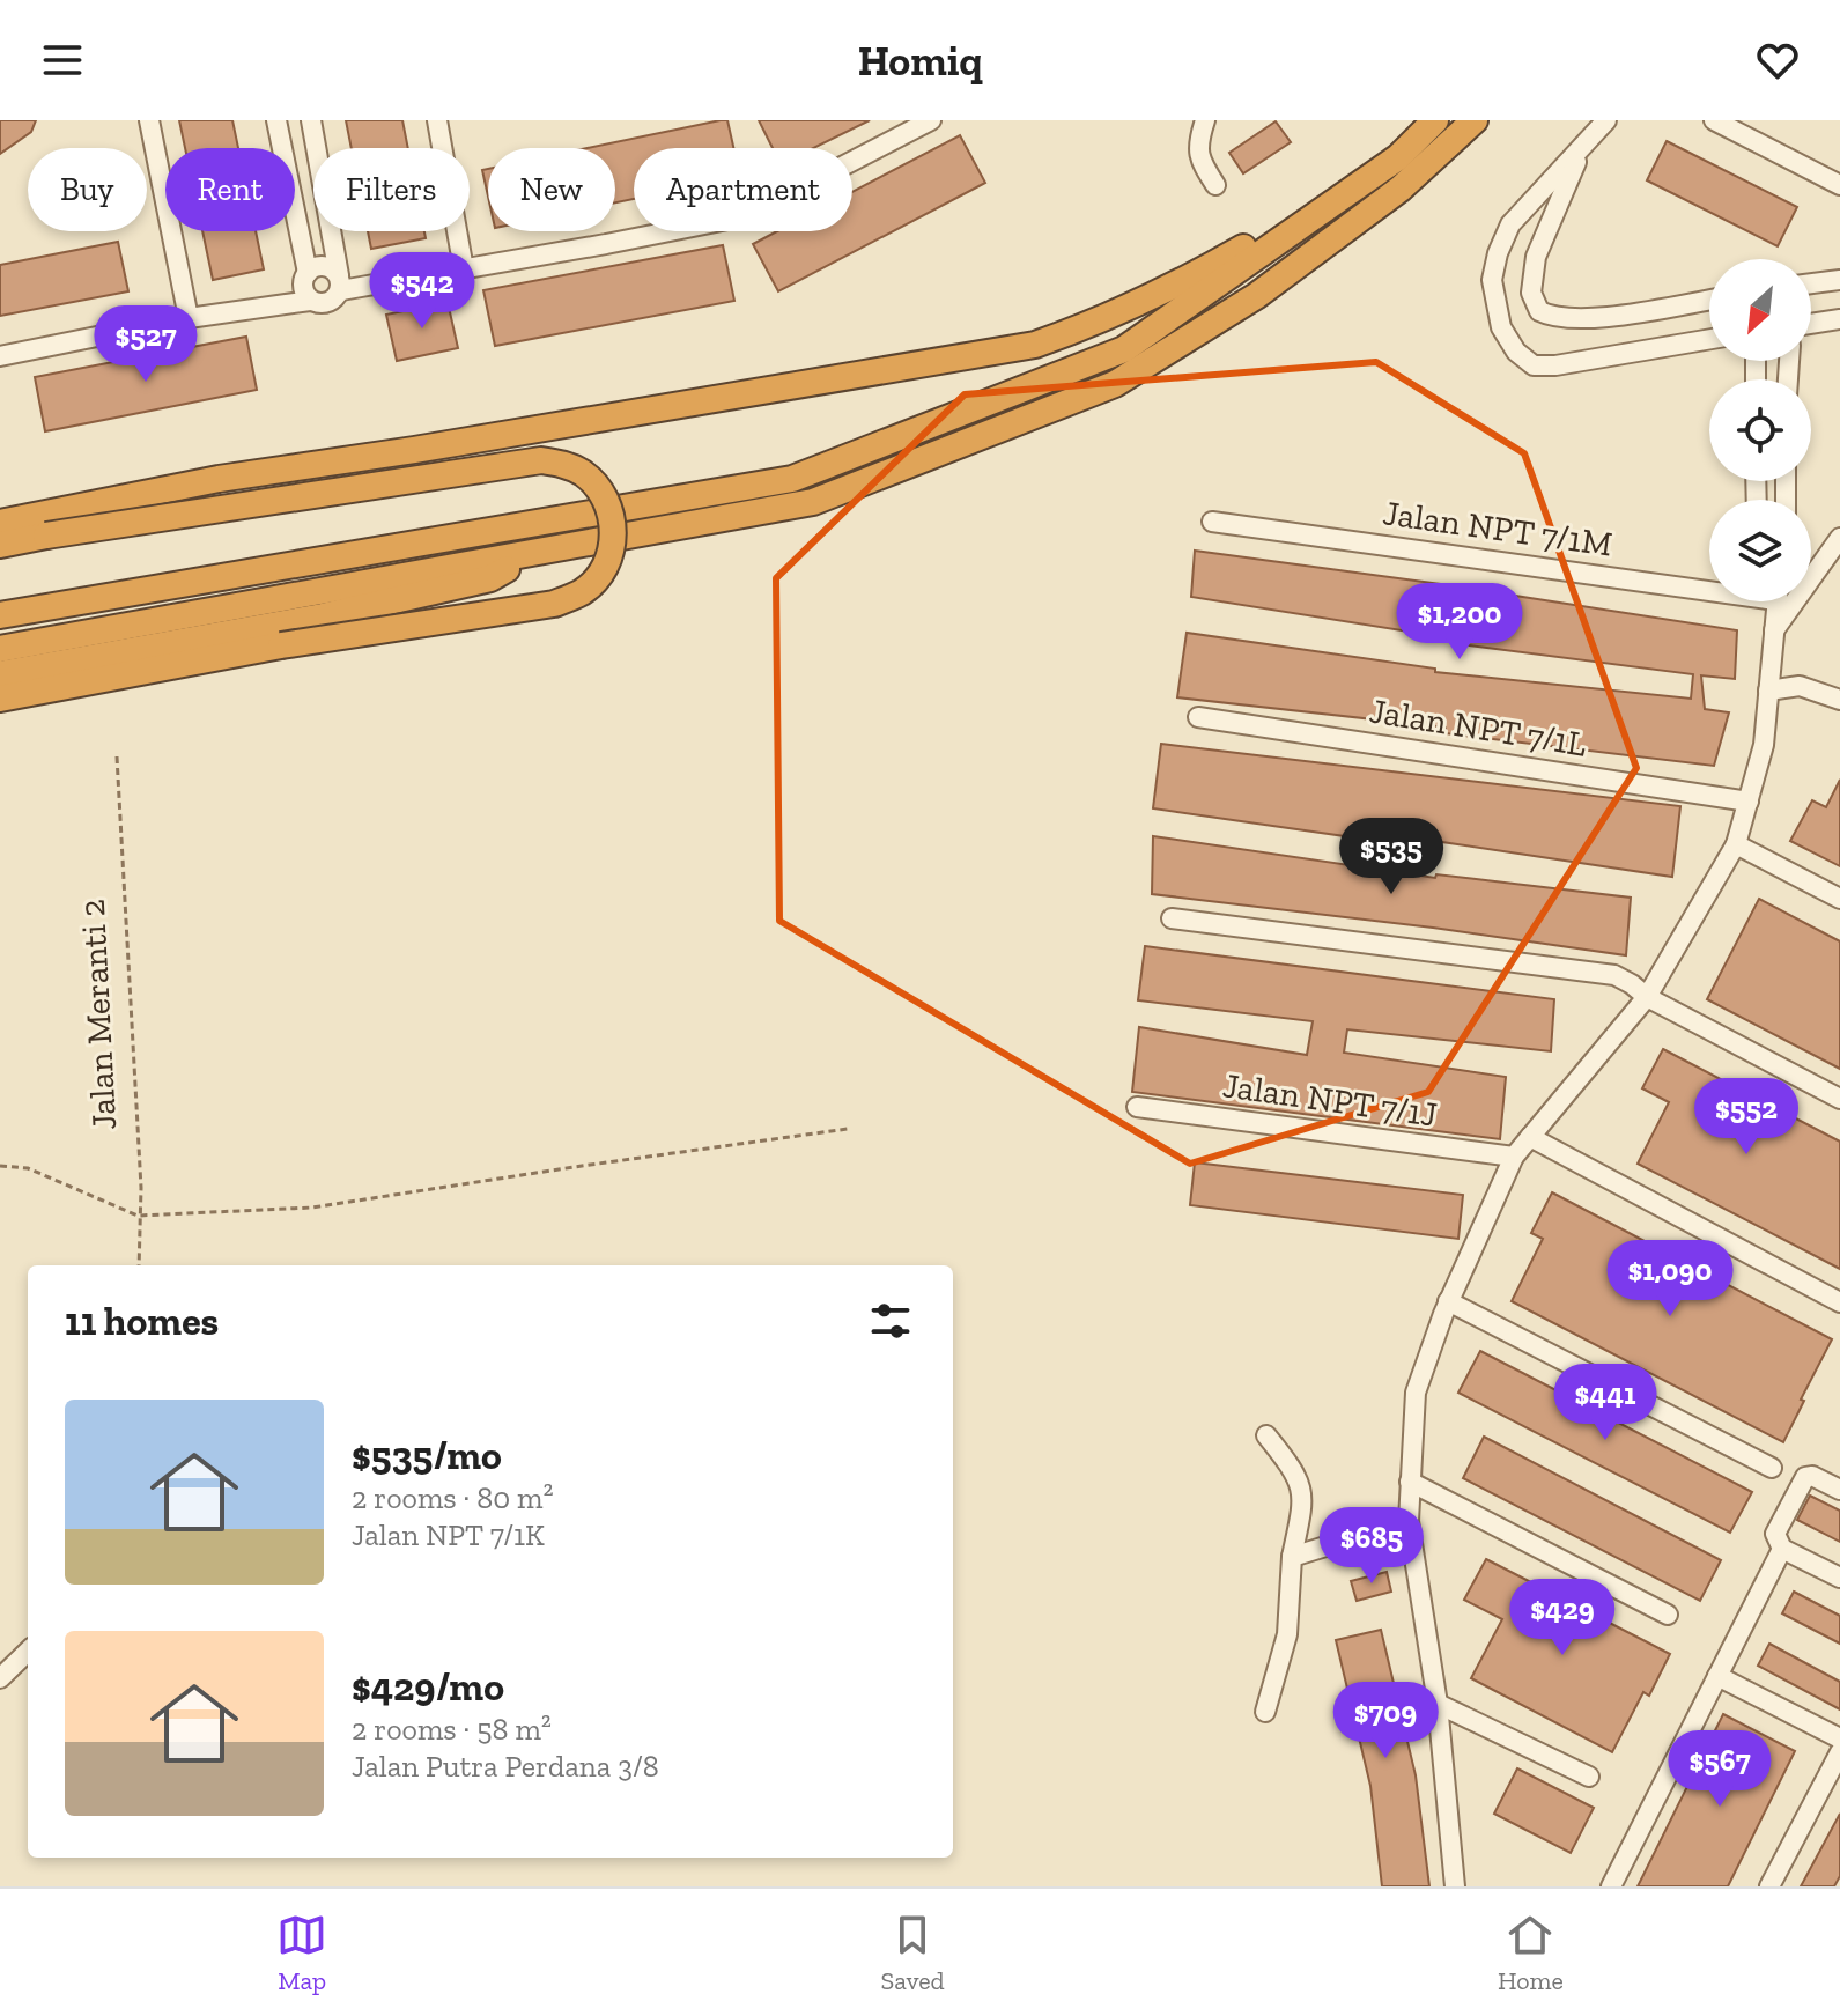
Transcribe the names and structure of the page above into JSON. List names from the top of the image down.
{
  "streets": {
    "street": ["Jalan NPT 7/1M", "Jalan NPT 7/1L", "Jalan NPT 7/1J"],
    "path": ["Jalan Meranti 2"]
  },
  "north": "bottom left",
  "page": {
    "header": "Homiq",
    "chip": [
      "Buy",
      "Rent",
      "Filters",
      "New",
      "Apartment"
    ],
    "price": [
      "$542",
      "$527",
      "$1,200",
      "$535",
      "$552",
      "$1,090",
      "$441",
      "$685",
      "$429",
      "$709",
      "$567"
    ],
    "heading": "11 homes",
    "list": [
      {
        "name": "$535/mo",
        "note": "2 rooms · 80 m² · Jalan NPT 7/1K"
      },
      {
        "name": "$429/mo",
        "note": "2 rooms · 58 m² · Jalan Putra Perdana 3/8"
      }
    ],
    "tabs": ["Map", "Saved", "Home"]
  }
}
